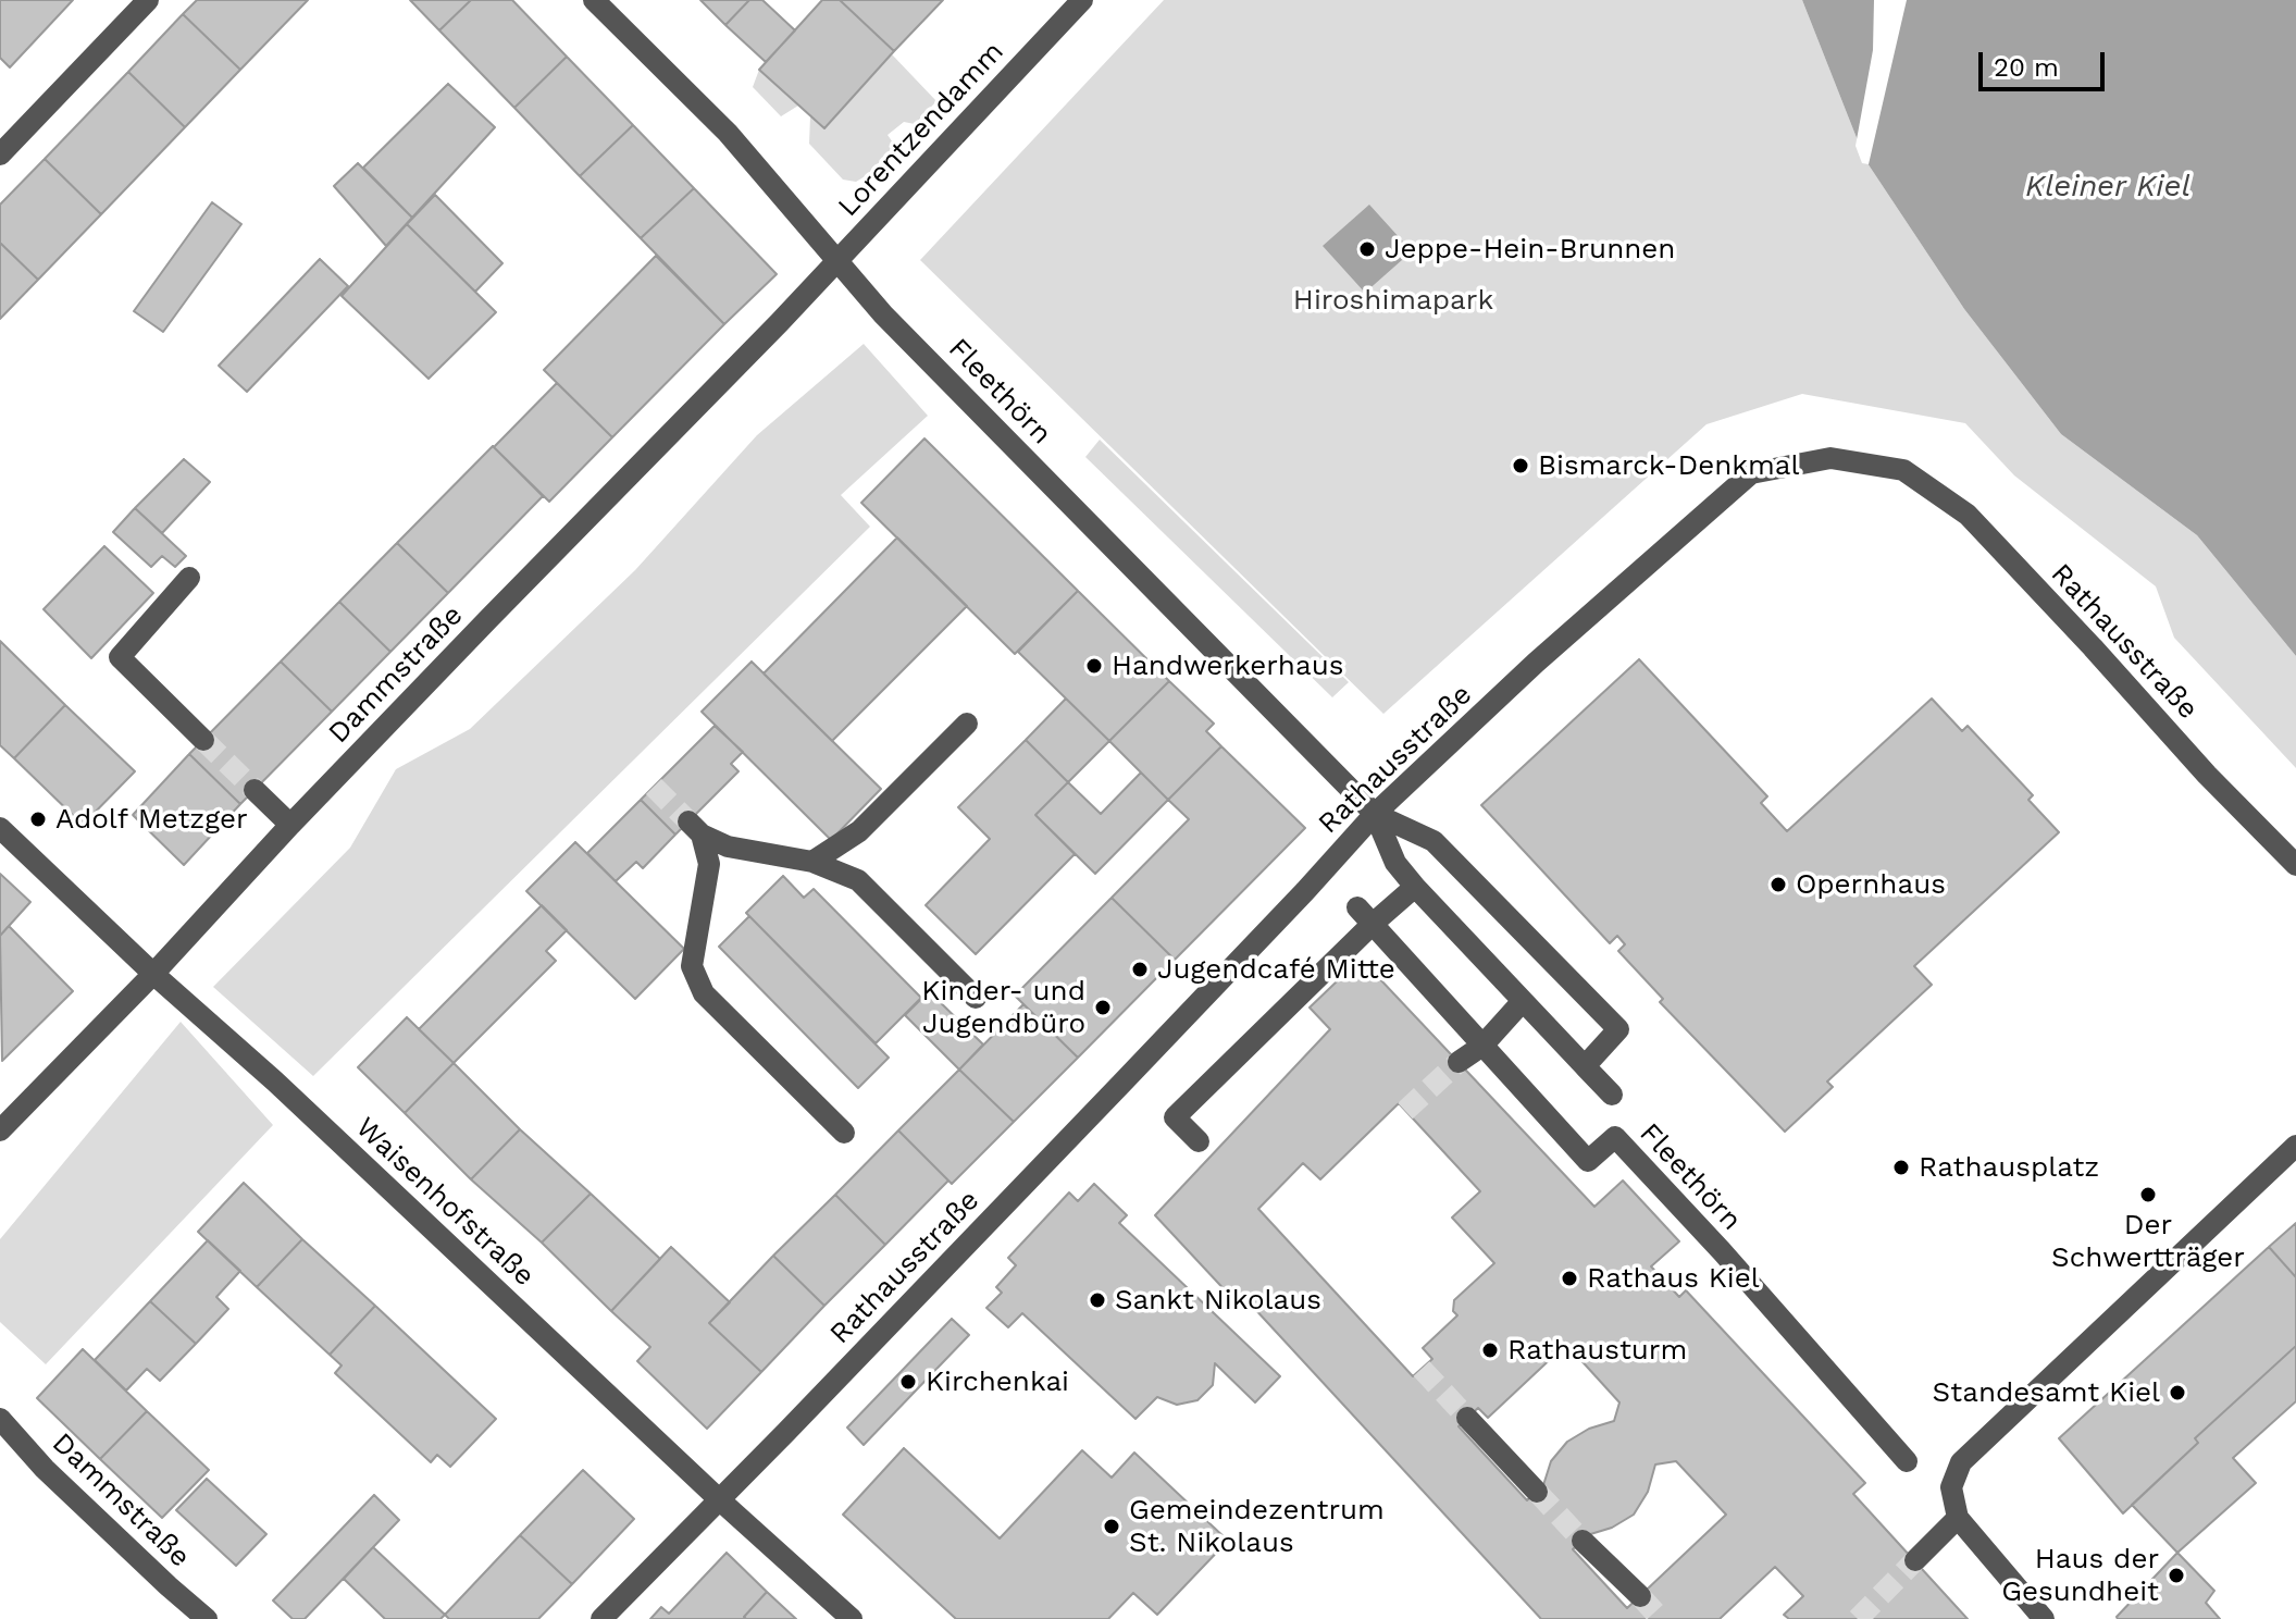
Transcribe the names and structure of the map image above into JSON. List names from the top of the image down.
{
  "streets": {
    "street": [
      "Lorentzendamm",
      "Fleethörn",
      "Rathausstraße",
      "Dammstraße",
      "Waisenhofstraße"
    ]
  },
  "crossings": [
    ["Lorentzendamm", "Fleethörn"],
    ["Lorentzendamm", "Dammstraße"],
    ["Fleethörn", "Rathausstraße"],
    ["Fleethörn", "Dammstraße"],
    ["Rathausstraße", "Waisenhofstraße"],
    ["Dammstraße", "Waisenhofstraße"]
  ],
  "water": ["Kleiner Kiel"],
  "parks": ["Hiroshimapark"],
  "places": [
    "Jeppe-Hein-Brunnen",
    "Bismarck-Denkmal",
    "Handwerkerhaus",
    "Adolf Metzger",
    "Opernhaus",
    "Jugendcafé Mitte",
    "Kinder- und Jugendbüro",
    "Rathausplatz",
    "Der Schwertträger",
    "Rathaus Kiel",
    "Sankt Nikolaus",
    "Rathausturm",
    "Kirchenkai",
    "Standesamt Kiel",
    "Gemeindezentrum St. Nikolaus",
    "Haus der Gesundheit"
  ],
  "scale_bar": "20 m"
}
